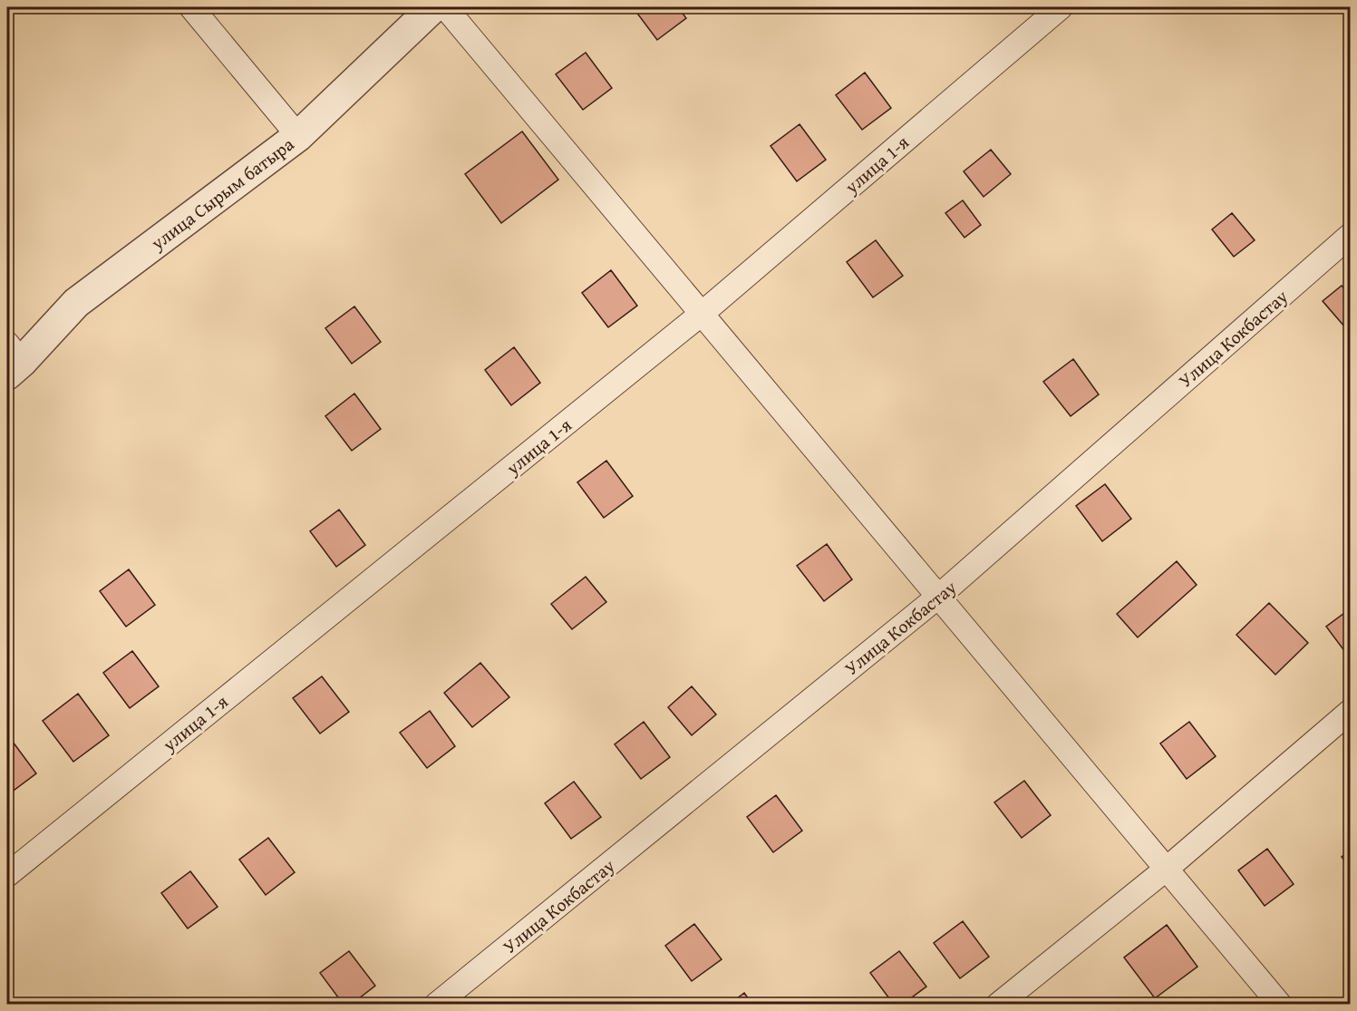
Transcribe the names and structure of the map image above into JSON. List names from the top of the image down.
{
  "streets": {
    "street": ["улица 1-я", "улица Сырым батыра", "Улица Кокбастау"]
  }
}
